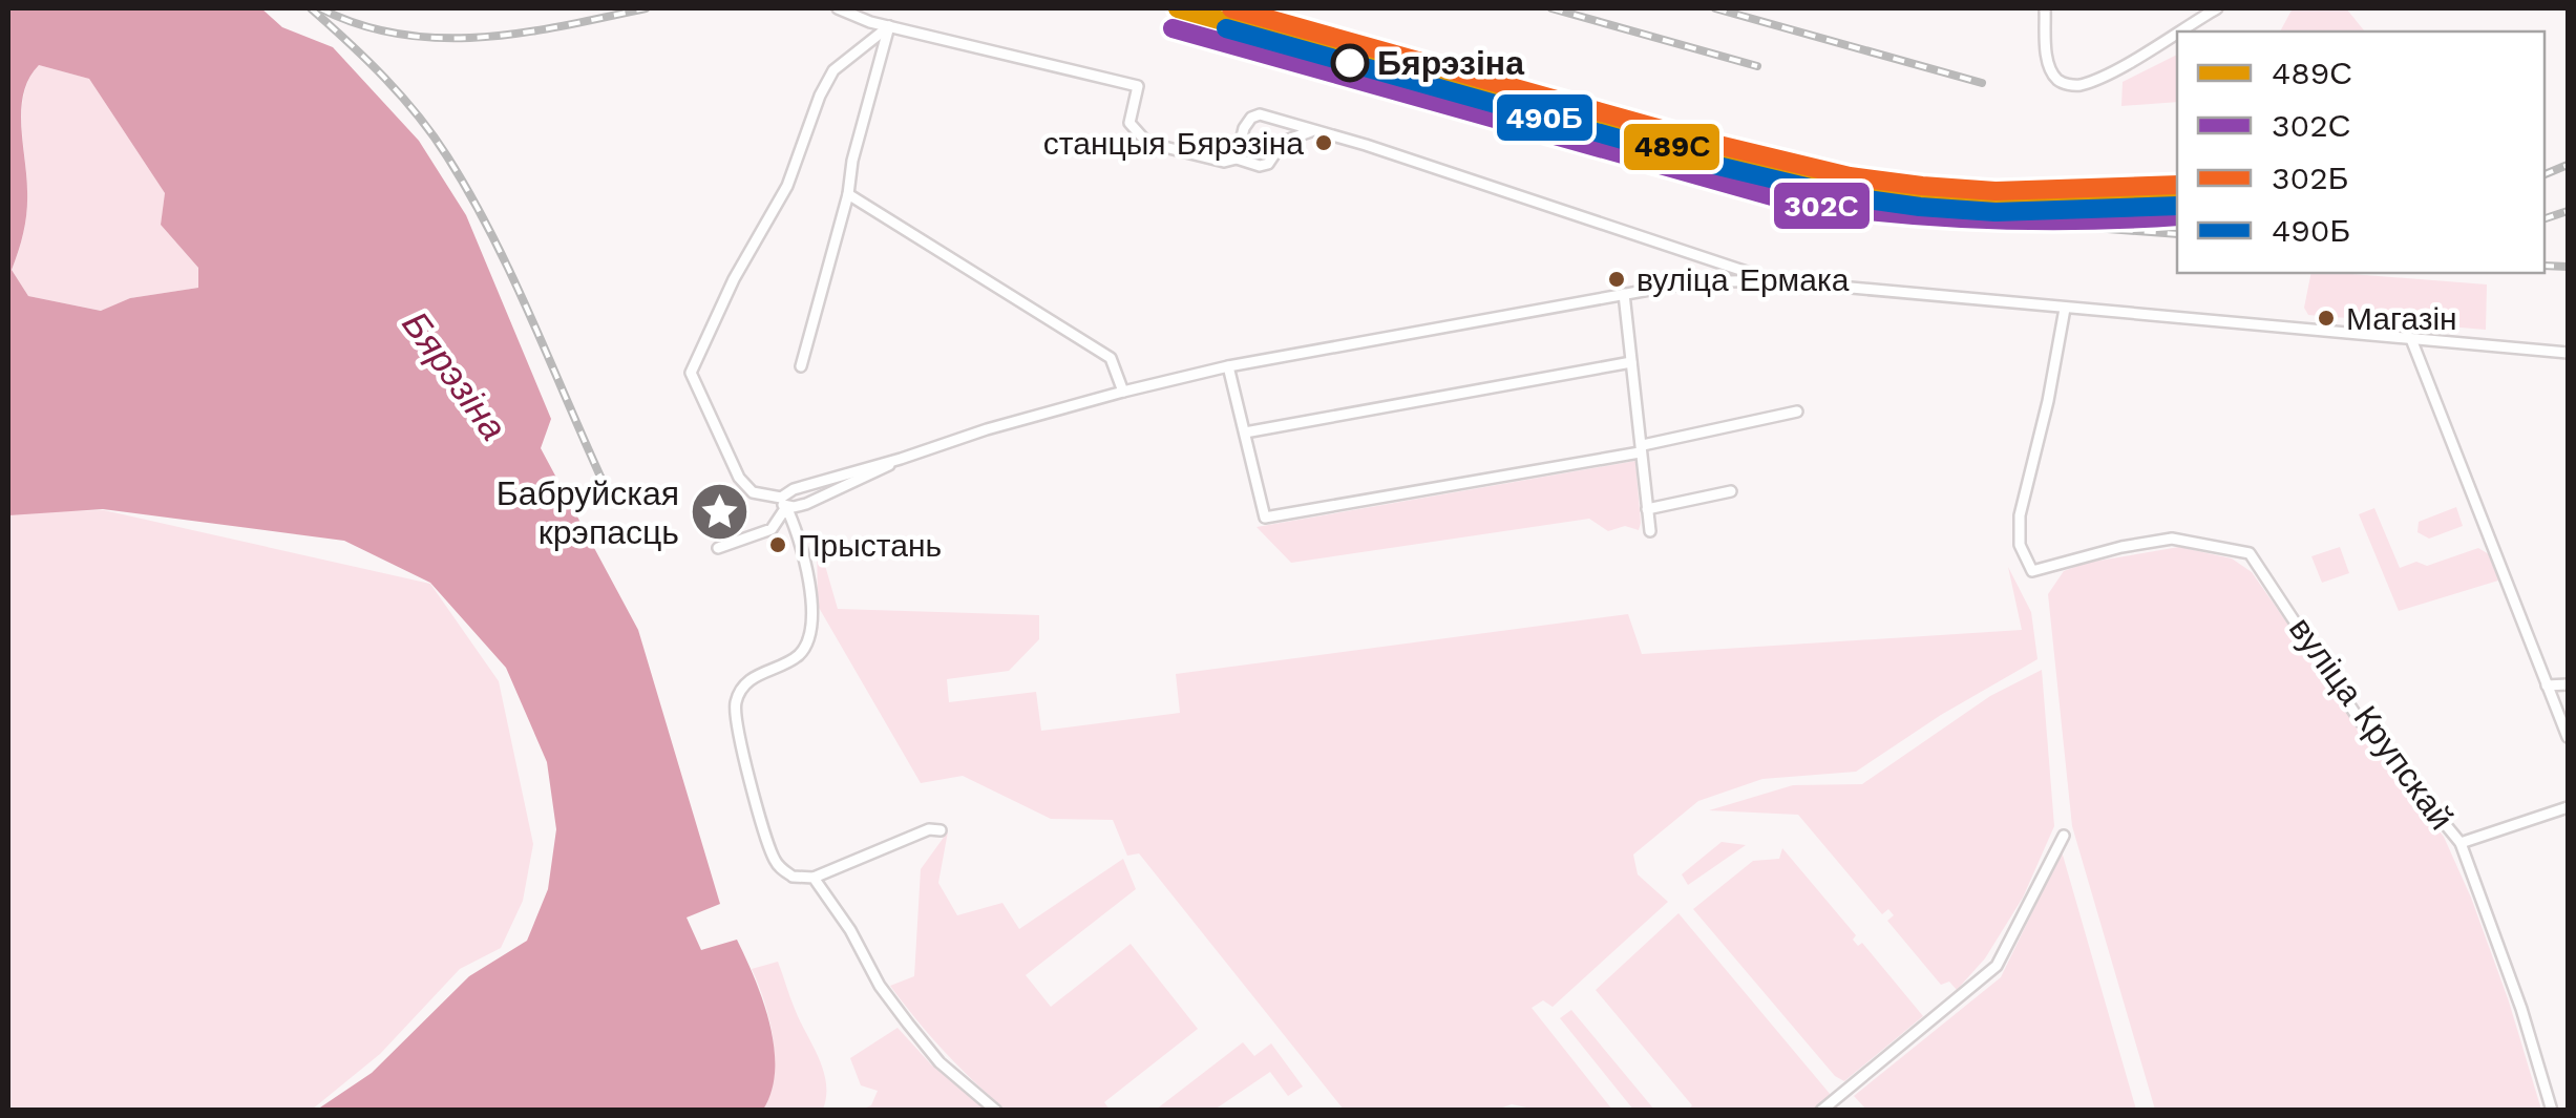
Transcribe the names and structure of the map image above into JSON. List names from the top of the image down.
{
  "streets": {
    "street": ["вуліца Крупскай"]
  },
  "water": ["Бярэзіна"],
  "places": {
    "other": [
      "Бярэзіна",
      "станцыя Бярэзіна",
      "вуліца Ермака",
      "Магазін",
      "Прыстань"
    ],
    "place": ["Бабруйская крэпасць"]
  },
  "lines": [
    "transit line 489С",
    "transit line 302Б",
    "transit line 302С",
    "transit line 490Б"
  ],
  "legend": [
    "489С",
    "302С",
    "302Б",
    "490Б"
  ]
}
